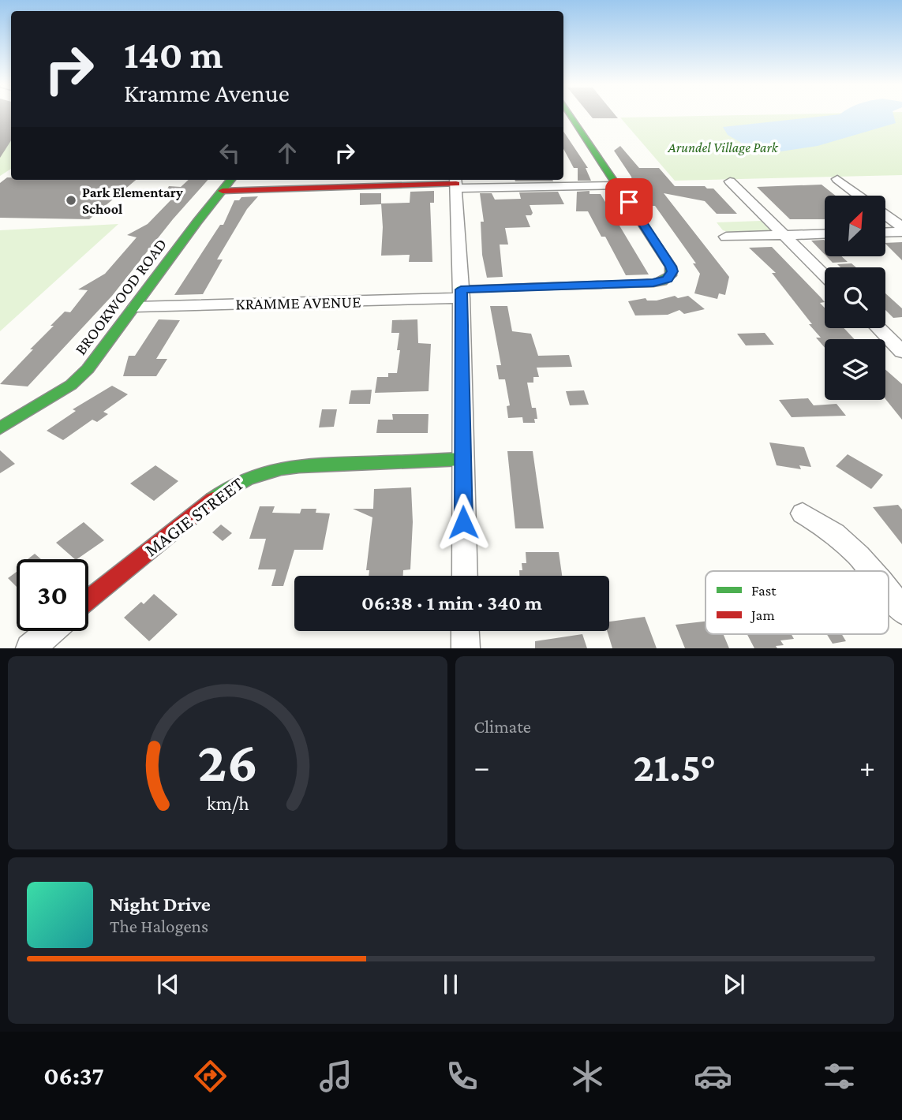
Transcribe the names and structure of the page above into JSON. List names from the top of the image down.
{
  "streets": {
    "street": ["BROOKWOOD ROAD", "KRAMME AVENUE", "MAGIE STREET"]
  },
  "crossings": [
    ["BROOKWOOD ROAD", "KRAMME AVENUE"]
  ],
  "parks": ["Arundel Village Park"],
  "places": ["Park Elementary School"],
  "legend": ["Fast", "Jam"],
  "north": "top right",
  "page": {
    "turn": ["140 m", "Kramme Avenue"],
    "limit": "30",
    "trip": "06:38 · 1 min · 340 m",
    "tile": "Climate",
    "heat": ["−", "21.5°", "+"],
    "song": ["Night Drive", "The Halogens"],
    "tabs": "06:37",
    "gauge": ["26", "km/h"]
  }
}
